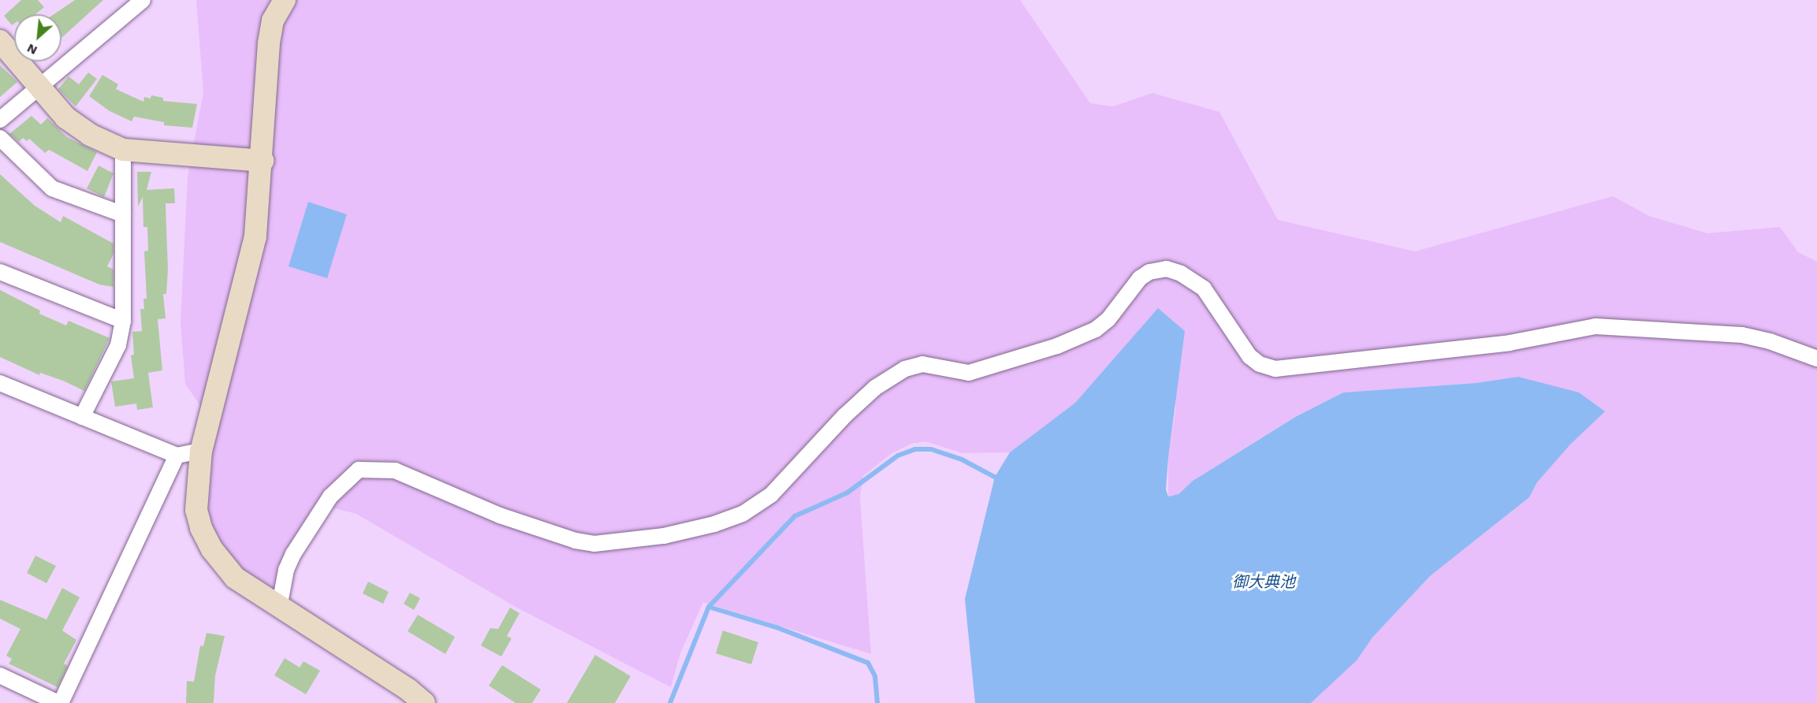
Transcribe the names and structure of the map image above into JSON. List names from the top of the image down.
{
  "water": ["御大典池"],
  "north": "bottom left"
}
